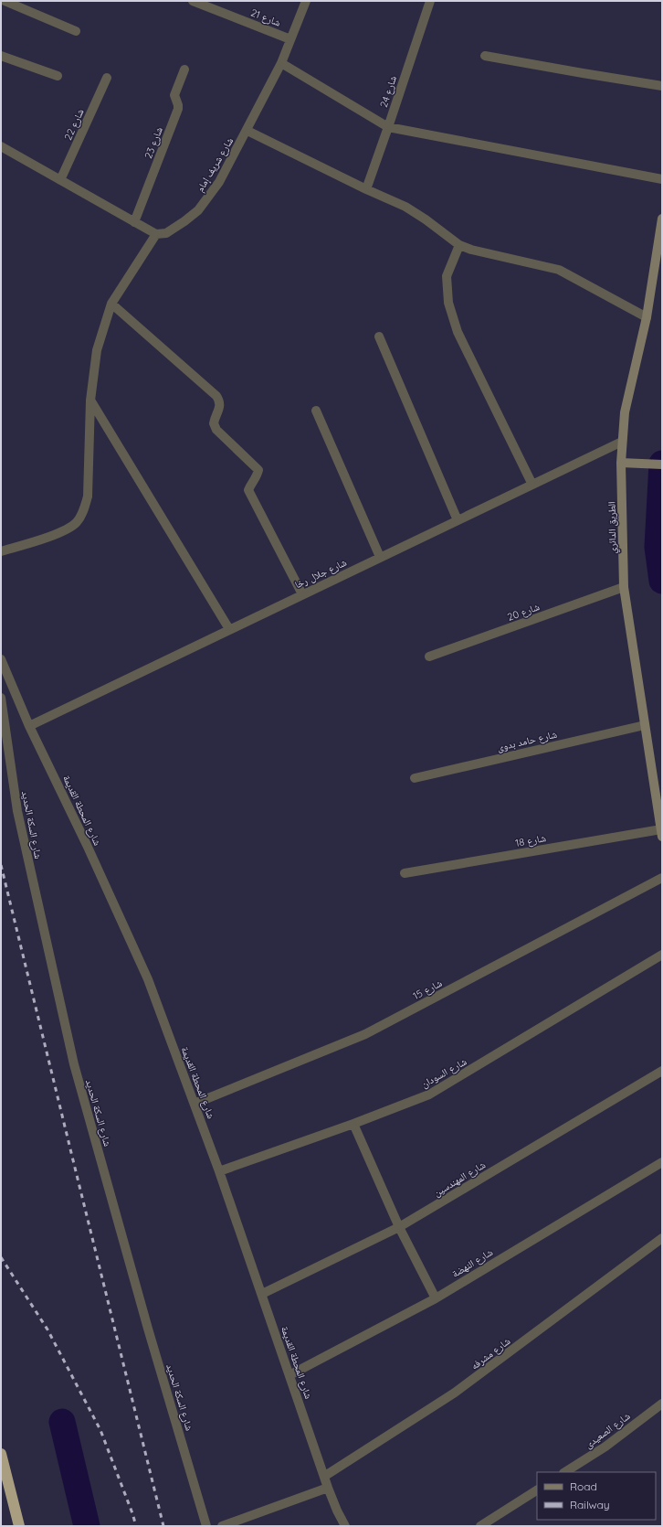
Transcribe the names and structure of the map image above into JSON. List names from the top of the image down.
{
  "streets": {
    "street": [
      "شارع 21",
      "شارع 24",
      "شارع 22",
      "شارع 23",
      "شارع شريف إمام",
      "الطريق الدائري",
      "شارع جلال رخا",
      "شارع 20",
      "شارع حامد بدوى",
      "شارع المحطة القديمة",
      "شارع السكة الحديد",
      "شارع 18",
      "شارع 15",
      "شارع السودان",
      "شارع المهندسين",
      "شارع النهضة",
      "شارع مشرفه",
      "شارع الصعيدى"
    ]
  },
  "crossings": [
    ["شارع 21", "شارع شريف إمام"],
    ["الطريق الدائري", "شارع جلال رخا"],
    ["الطريق الدائري", "شارع 20"],
    ["الطريق الدائري", "شارع حامد بدوى"],
    ["الطريق الدائري", "شارع 18"],
    ["شارع جلال رخا", "شارع المحطة القديمة"],
    ["شارع المحطة القديمة", "شارع 15"],
    ["شارع المحطة القديمة", "شارع السودان"],
    ["شارع المحطة القديمة", "شارع المهندسين"],
    ["شارع المحطة القديمة", "شارع النهضة"],
    ["شارع المحطة القديمة", "شارع مشرفه"]
  ],
  "legend": ["Road", "Railway"]
}
